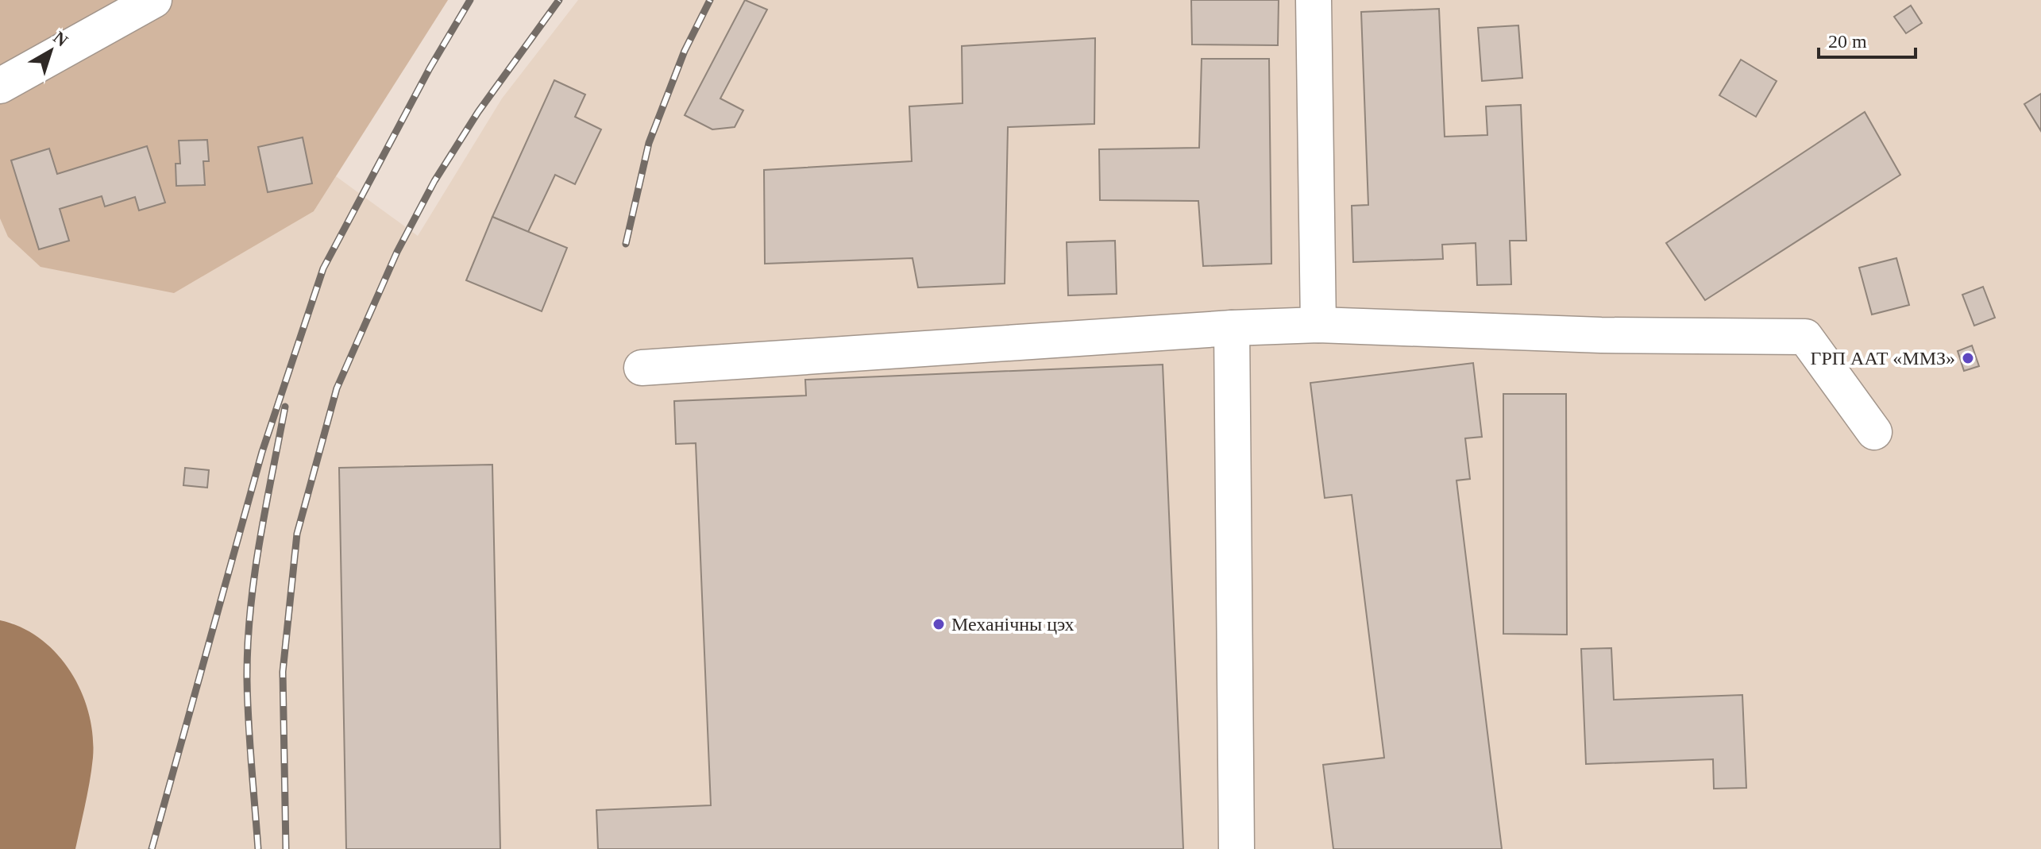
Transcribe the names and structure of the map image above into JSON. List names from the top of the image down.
{
  "places": ["ГРП ААТ «ММЗ»", "Механічны цэх"],
  "scale_bar": "20 m",
  "north": "top right"
}
